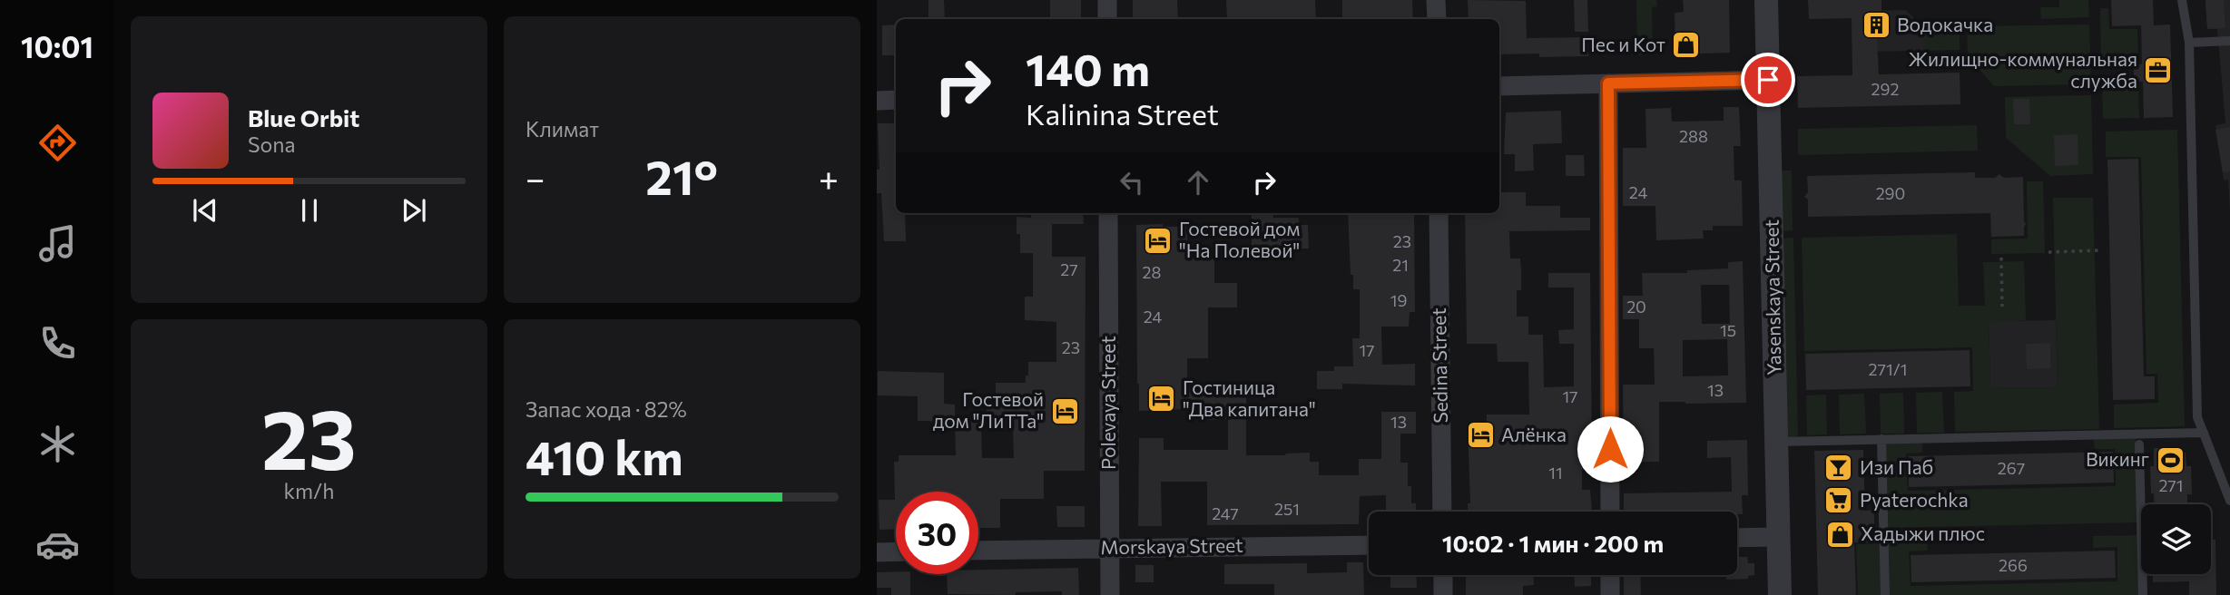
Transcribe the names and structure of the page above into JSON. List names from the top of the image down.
{
  "streets": {
    "street": [
      "Yasenskaya Street",
      "Sedina Street",
      "Polevaya Street",
      "Morskaya Street"
    ]
  },
  "crossings": [
    ["Polevaya Street", "Morskaya Street"]
  ],
  "places": {
    "building": ["Водокачка"],
    "shop": ["Пес и Кот", "Хадыжи плюс"],
    "office": ["Жилищно-коммунальная служба"],
    "hotel": [
      "Гостевой дом \"На Полевой\"",
      "Гостиница \"Два капитана\"",
      "Гостевой дом \"ЛиТТа\"",
      "Алёнка"
    ],
    "sports": ["Викинг"],
    "bar": ["Изи Паб"],
    "supermarket": ["Pyaterochka"]
  },
  "house_numbers": [
    "292",
    "288",
    "24",
    "290",
    "23",
    "21",
    "27",
    "28",
    "19",
    "20",
    "24",
    "15",
    "23",
    "17",
    "271/1",
    "13",
    "17",
    "13",
    "267",
    "11",
    "271",
    "251",
    "247",
    "266"
  ],
  "page": {
    "tabs": "10:01",
    "tile": [
      "Климат",
      ["23", "km/h"],
      ["Запас хода · 82%", "410 km"]
    ],
    "turn": ["140 m", "Kalinina Street"],
    "song": ["Blue Orbit", "Sona"],
    "heat": ["−", "21°", "+"],
    "limit": "30",
    "trip": "10:02 · 1 мин · 200 m"
  }
}
